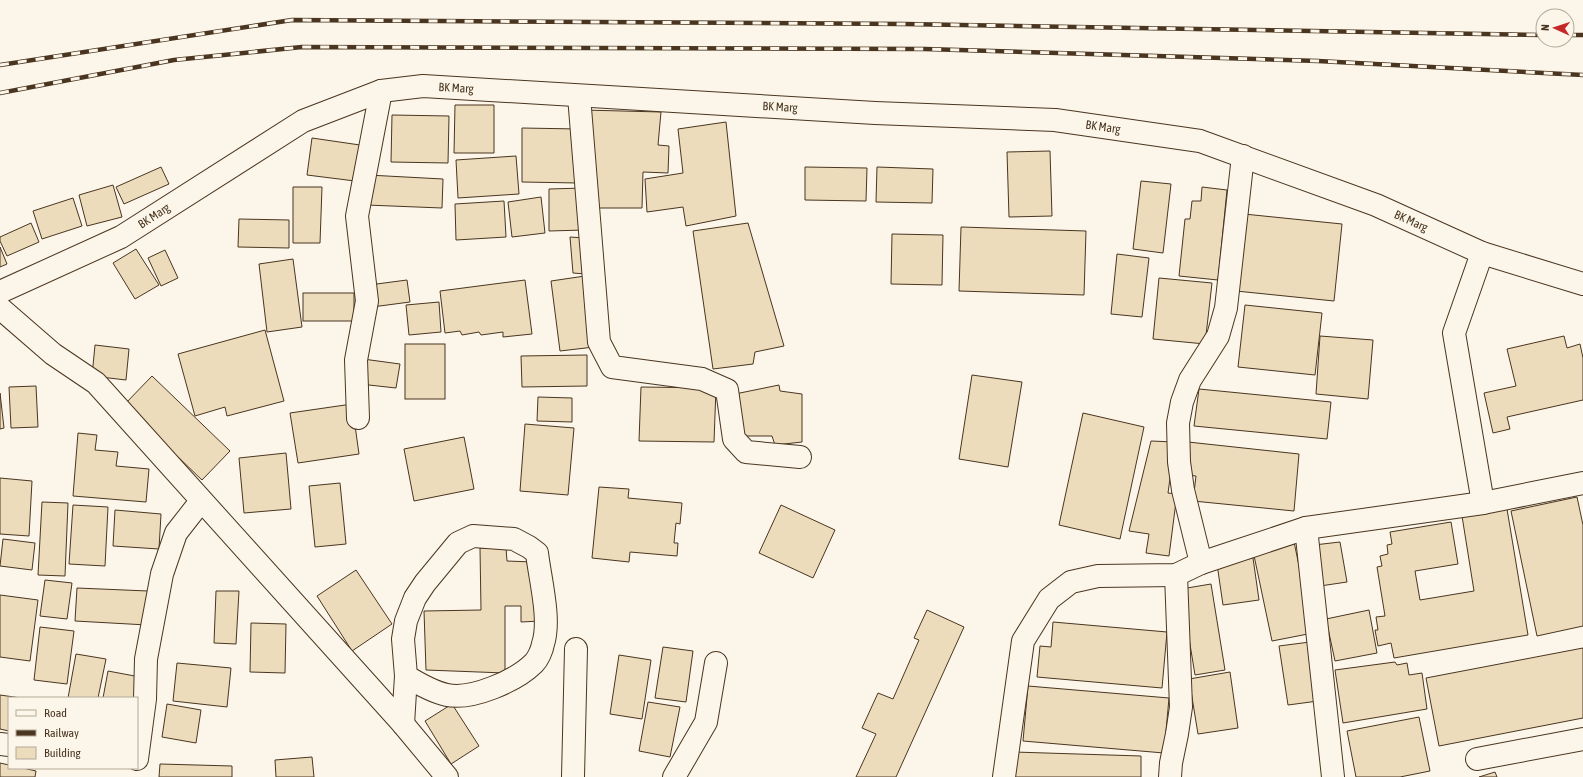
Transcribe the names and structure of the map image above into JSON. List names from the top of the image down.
{
  "streets": {
    "street": ["BK Marg"]
  },
  "legend": ["Road", "Railway", "Building"],
  "north": "left"
}
